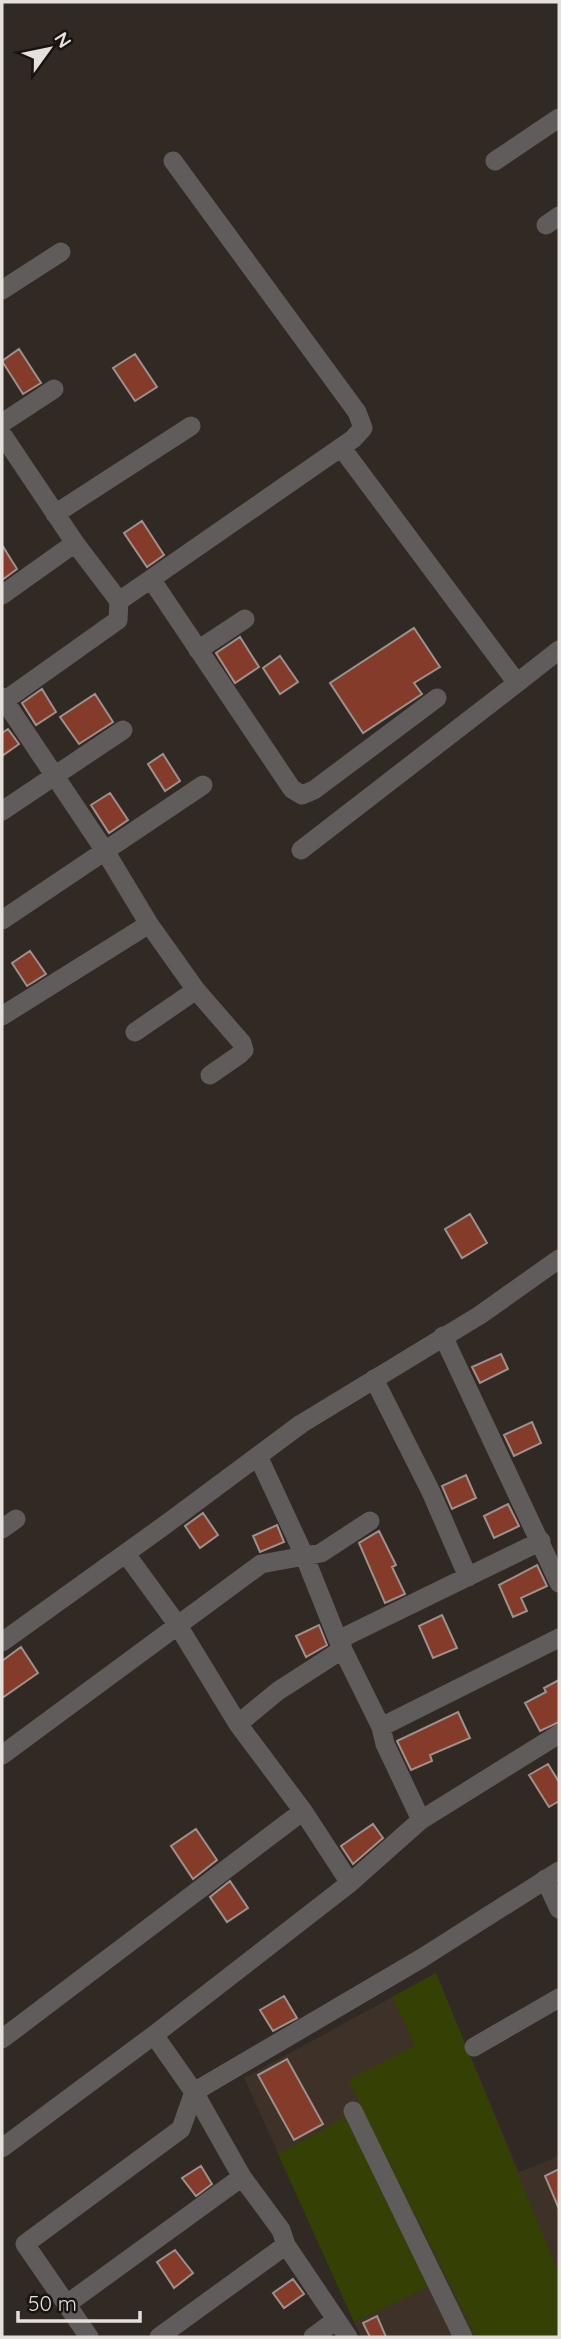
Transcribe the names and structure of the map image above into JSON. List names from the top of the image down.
{
  "scale_bar": "50 m",
  "north": "top right"
}
